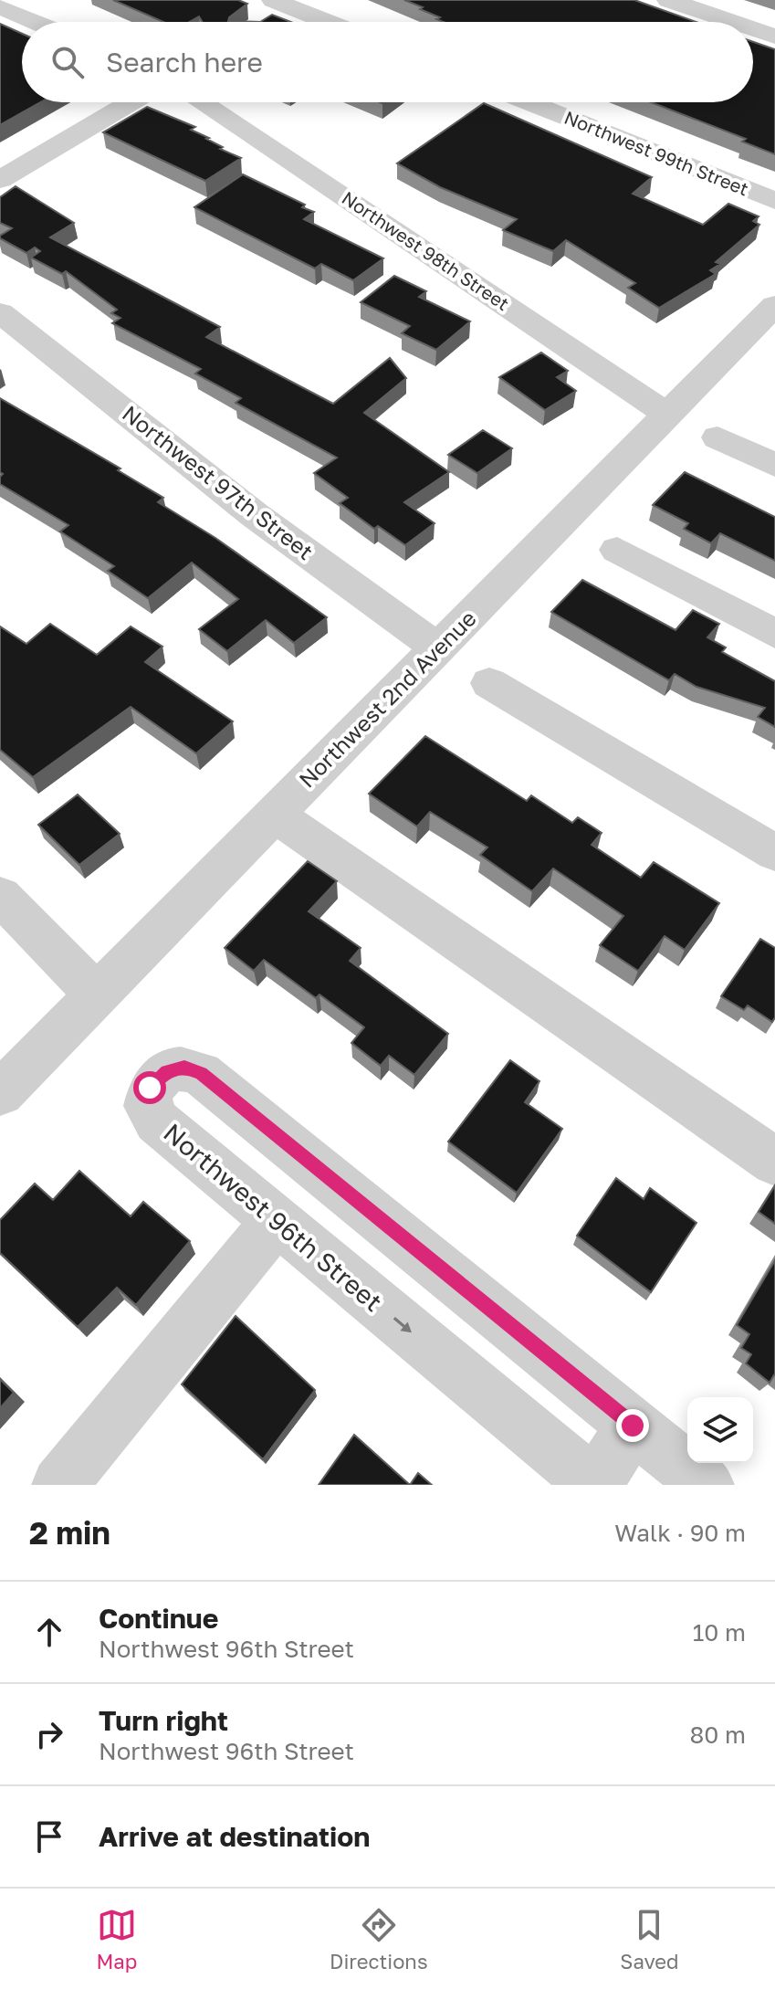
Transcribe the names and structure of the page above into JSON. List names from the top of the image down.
{
  "streets": {
    "street": [
      "Northwest 99th Street",
      "Northwest 98th Street",
      "Northwest 97th Street",
      "Northwest 2nd Avenue",
      "Northwest 96th Street"
    ]
  },
  "crossings": [
    ["Northwest 98th Street", "Northwest 2nd Avenue"],
    ["Northwest 97th Street", "Northwest 2nd Avenue"]
  ],
  "page": {
    "search": "Search here",
    "heading": ["2 min", "Walk · 90 m"],
    "list": [
      ["Continue", "Northwest 96th Street", "10 m"],
      ["Turn right", "Northwest 96th Street", "80 m"],
      "Arrive at destination"
    ],
    "nav": ["Map", "Directions", "Saved"]
  }
}
